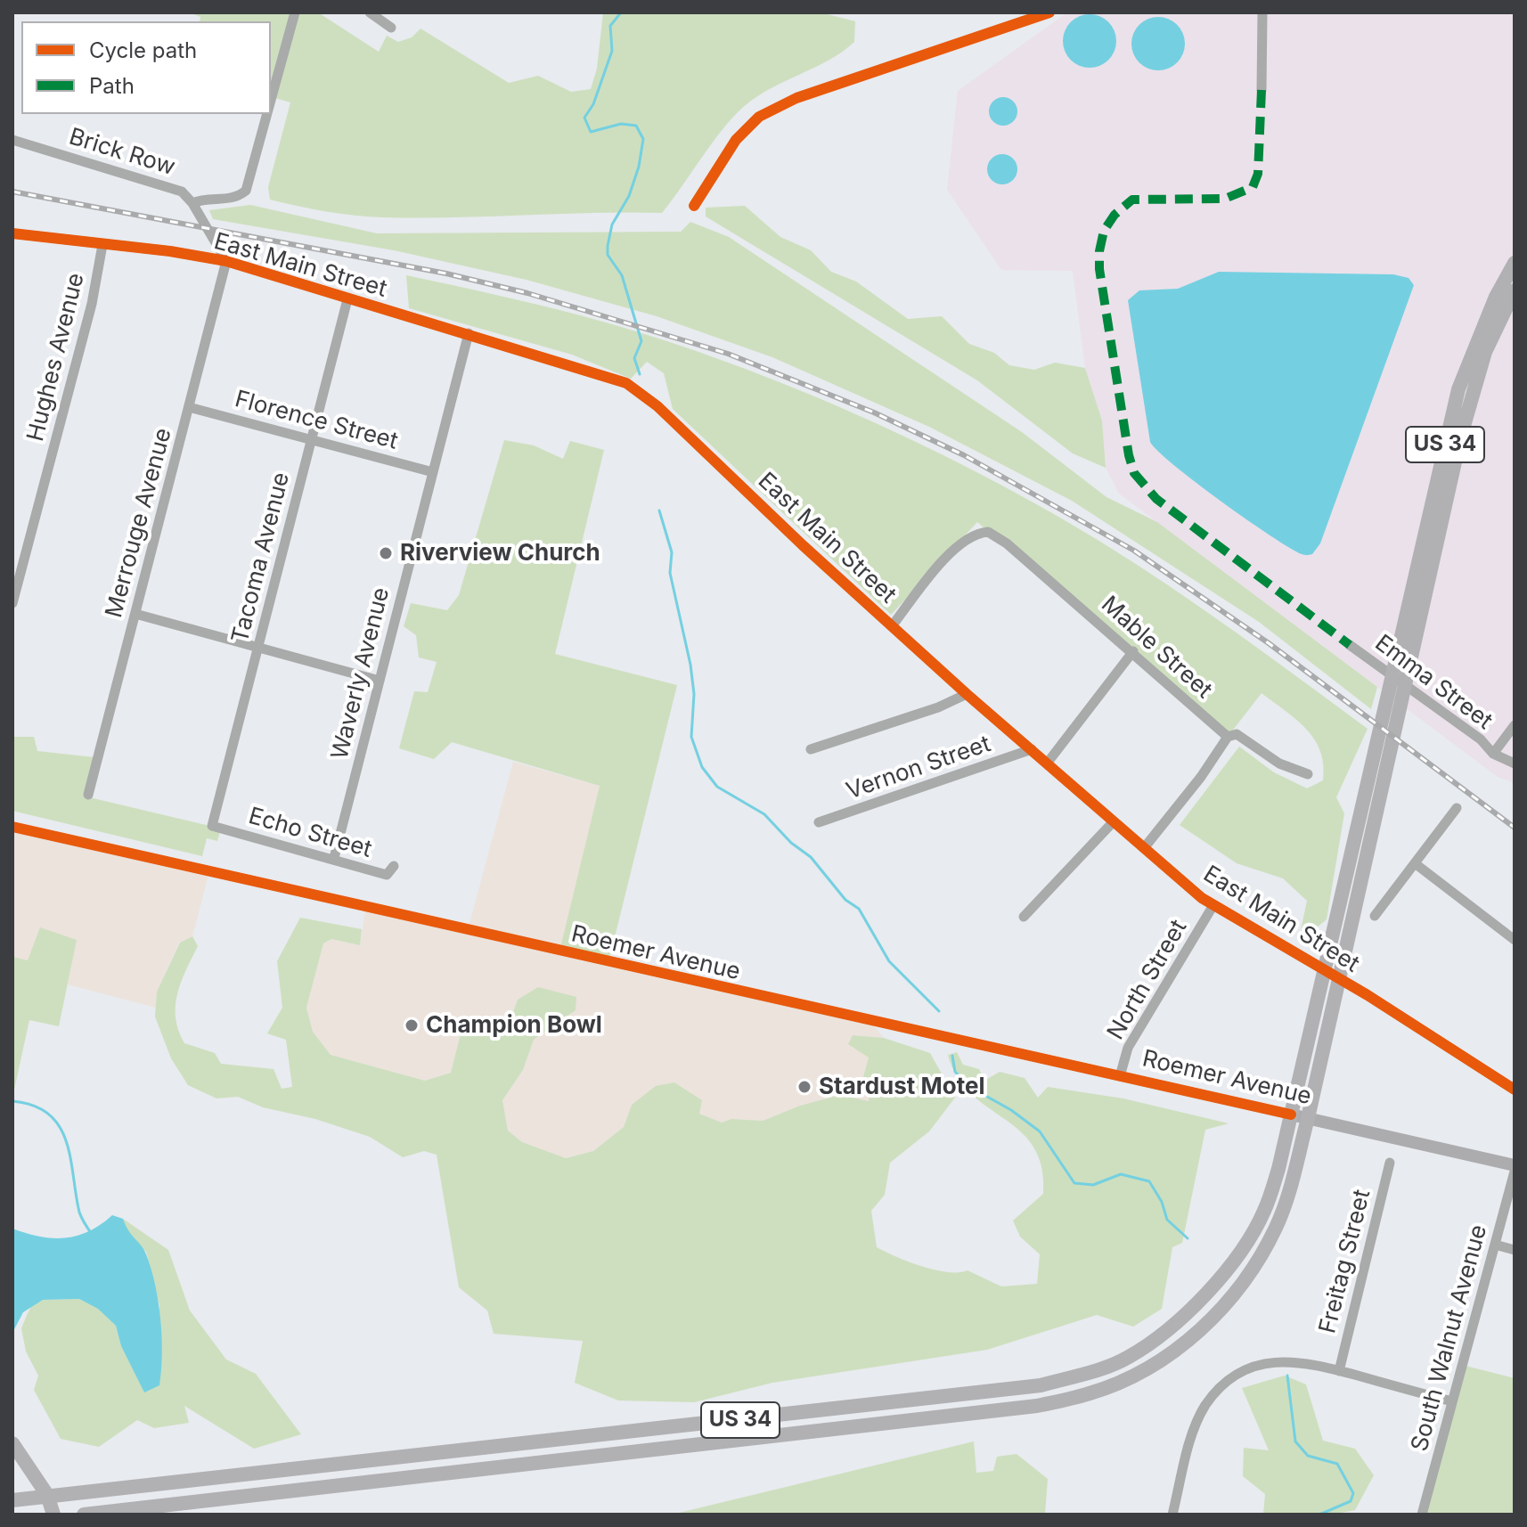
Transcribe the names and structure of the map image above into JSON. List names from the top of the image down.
{
  "streets": {
    "highway": ["US 34"],
    "main road": ["Roemer Avenue"],
    "street": [
      "Brick Row",
      "East Main Street",
      "Hughes Avenue",
      "Florence Street",
      "Merrouge Avenue",
      "Tacoma Avenue",
      "Mable Street",
      "Waverly Avenue",
      "Emma Street",
      "Vernon Street",
      "Echo Street",
      "North Street",
      "Freitag Street",
      "South Walnut Avenue"
    ]
  },
  "crossings": [
    ["Brick Row", "East Main Street"],
    ["Brick Row", "Merrouge Avenue"],
    ["East Main Street", "Hughes Avenue"],
    ["East Main Street", "Merrouge Avenue"],
    ["East Main Street", "Tacoma Avenue"],
    ["East Main Street", "Mable Street"],
    ["East Main Street", "Waverly Avenue"],
    ["East Main Street", "Vernon Street"],
    ["East Main Street", "North Street"],
    ["Florence Street", "Merrouge Avenue"],
    ["Florence Street", "Tacoma Avenue"],
    ["Florence Street", "Waverly Avenue"],
    ["US 34", "Roemer Avenue"],
    ["Tacoma Avenue", "Echo Street"],
    ["Waverly Avenue", "Echo Street"],
    ["Roemer Avenue", "North Street"]
  ],
  "places": ["Riverview Church", "Champion Bowl", "Stardust Motel"],
  "legend": ["Cycle path", "Path"]
}
